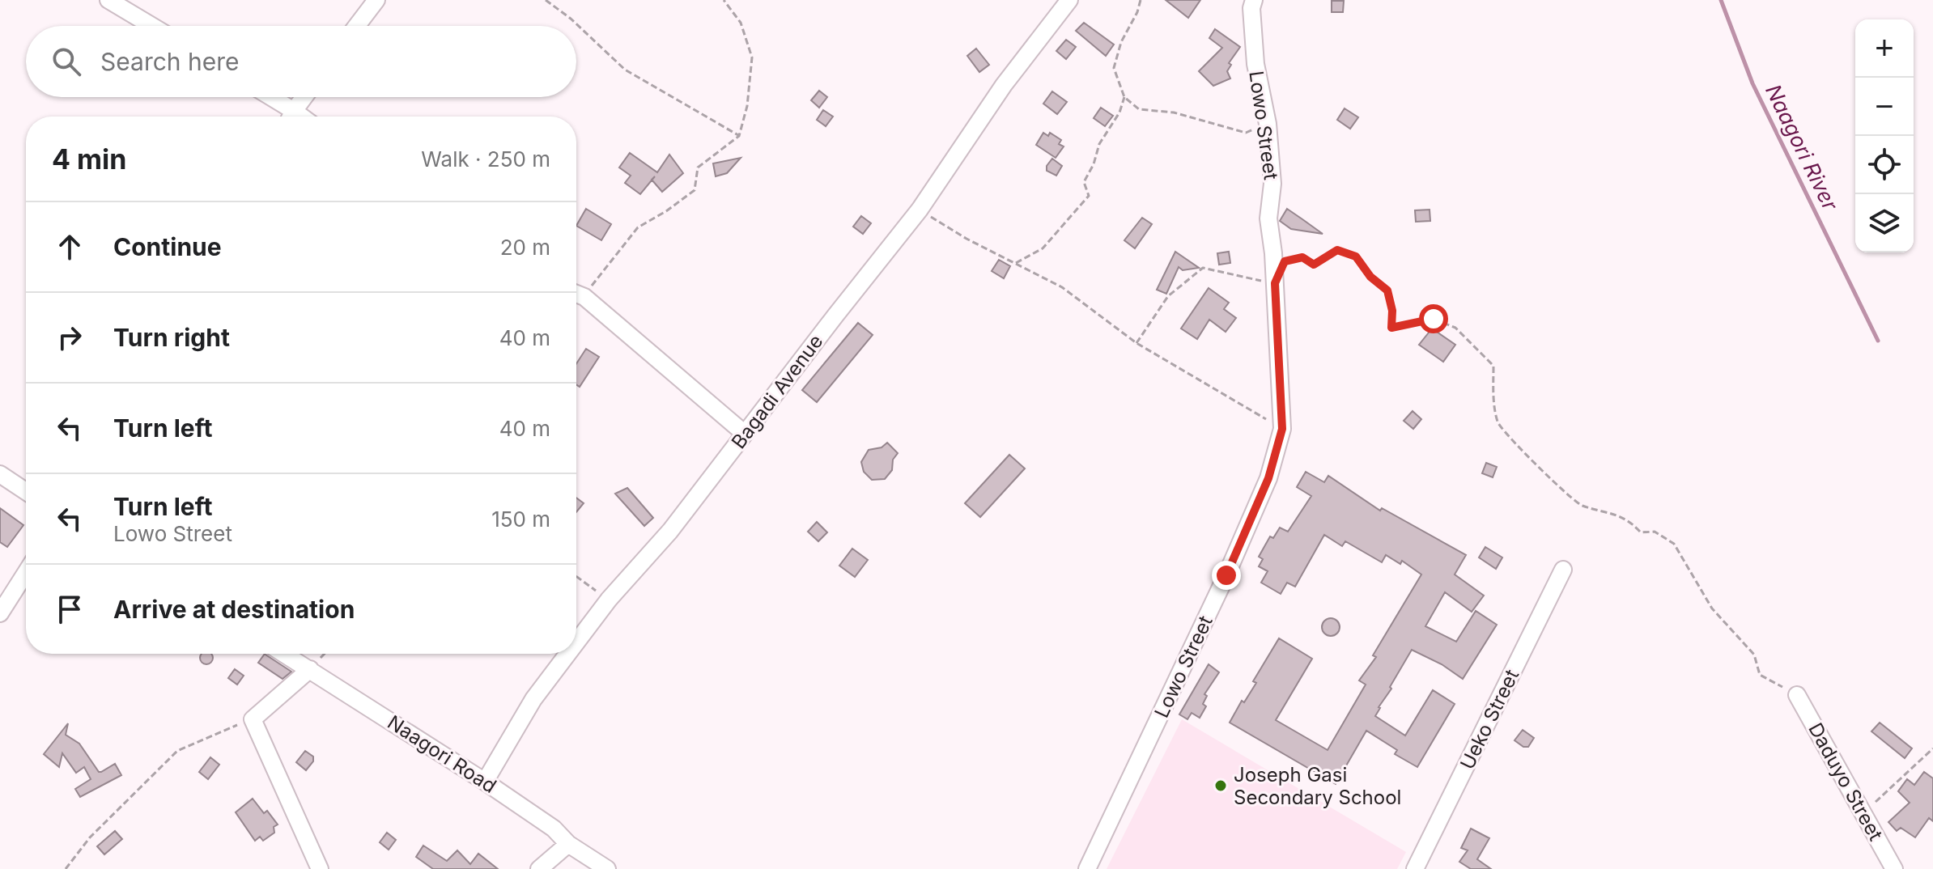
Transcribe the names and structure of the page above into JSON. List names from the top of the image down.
{
  "streets": {
    "street": [
      "Lowo Street",
      "Bagadi Avenue",
      "Ueko Street",
      "Naagori Road",
      "Daduyo Street"
    ]
  },
  "crossings": [
    ["Bagadi Avenue", "Naagori Road"]
  ],
  "water": ["Naagori River"],
  "places": ["Joseph Gasi Secondary School"],
  "page": {
    "map_buttons": ["+", "−"],
    "search": "Search here",
    "heading": ["4 min", "Walk · 250 m"],
    "list": [
      ["Continue", "20 m"],
      ["Turn right", "40 m"],
      ["Turn left", "40 m"],
      ["Turn left", "Lowo Street", "150 m"],
      "Arrive at destination"
    ]
  }
}
